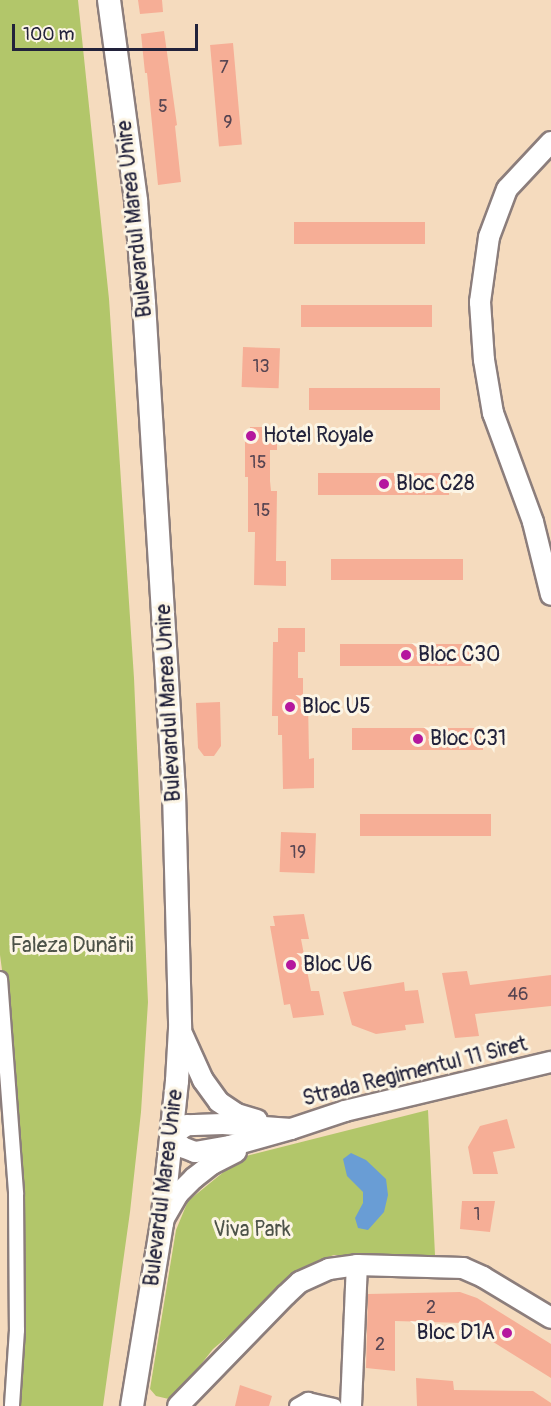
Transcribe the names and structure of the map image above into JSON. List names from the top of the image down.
{
  "streets": {
    "main road": ["Bulevardul Marea Unire"],
    "street": ["Strada Regimentul 11 Siret"]
  },
  "parks": ["Faleza Dunării", "Viva Park"],
  "places": [
    "Hotel Royale",
    "Bloc C28",
    "Bloc C30",
    "Bloc U5",
    "Bloc C31",
    "Bloc U6",
    "Bloc D1A"
  ],
  "house_numbers": [
    "7",
    "5",
    "9",
    "13",
    "15",
    "15",
    "19",
    "46",
    "1",
    "2",
    "2"
  ],
  "scale_bar": "100 m"
}
